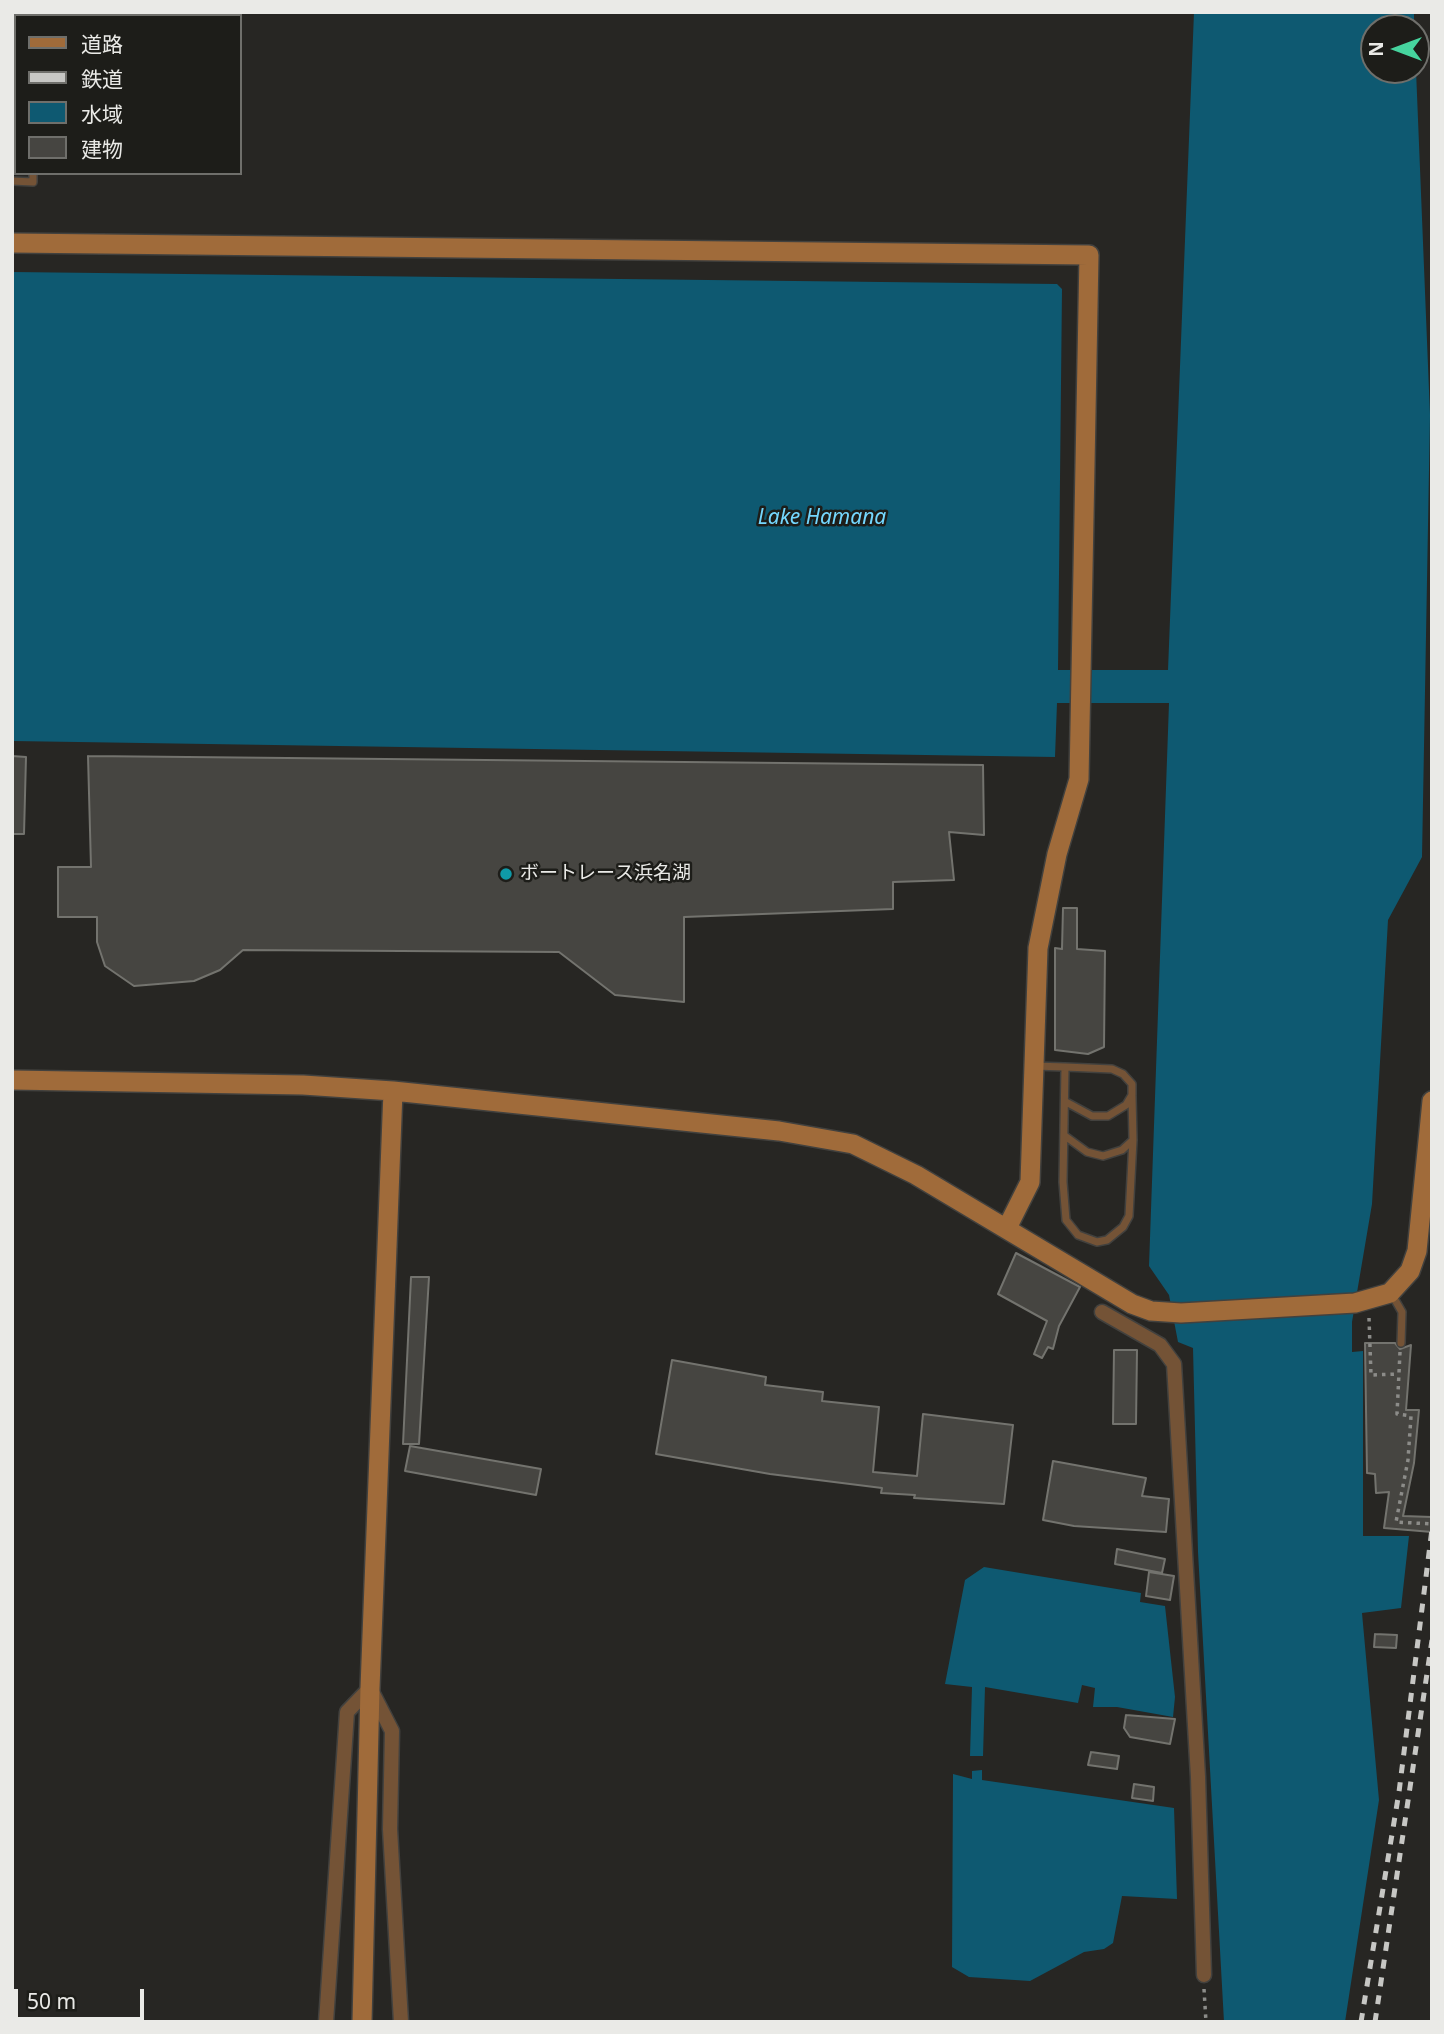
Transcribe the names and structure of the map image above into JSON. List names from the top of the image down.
{
  "water": ["Lake Hamana"],
  "places": ["ボートレース浜名湖"],
  "legend": [
    "道路",
    "鉄道",
    "水域",
    "建物"
  ],
  "scale_bar": "50 m",
  "north": "left"
}
